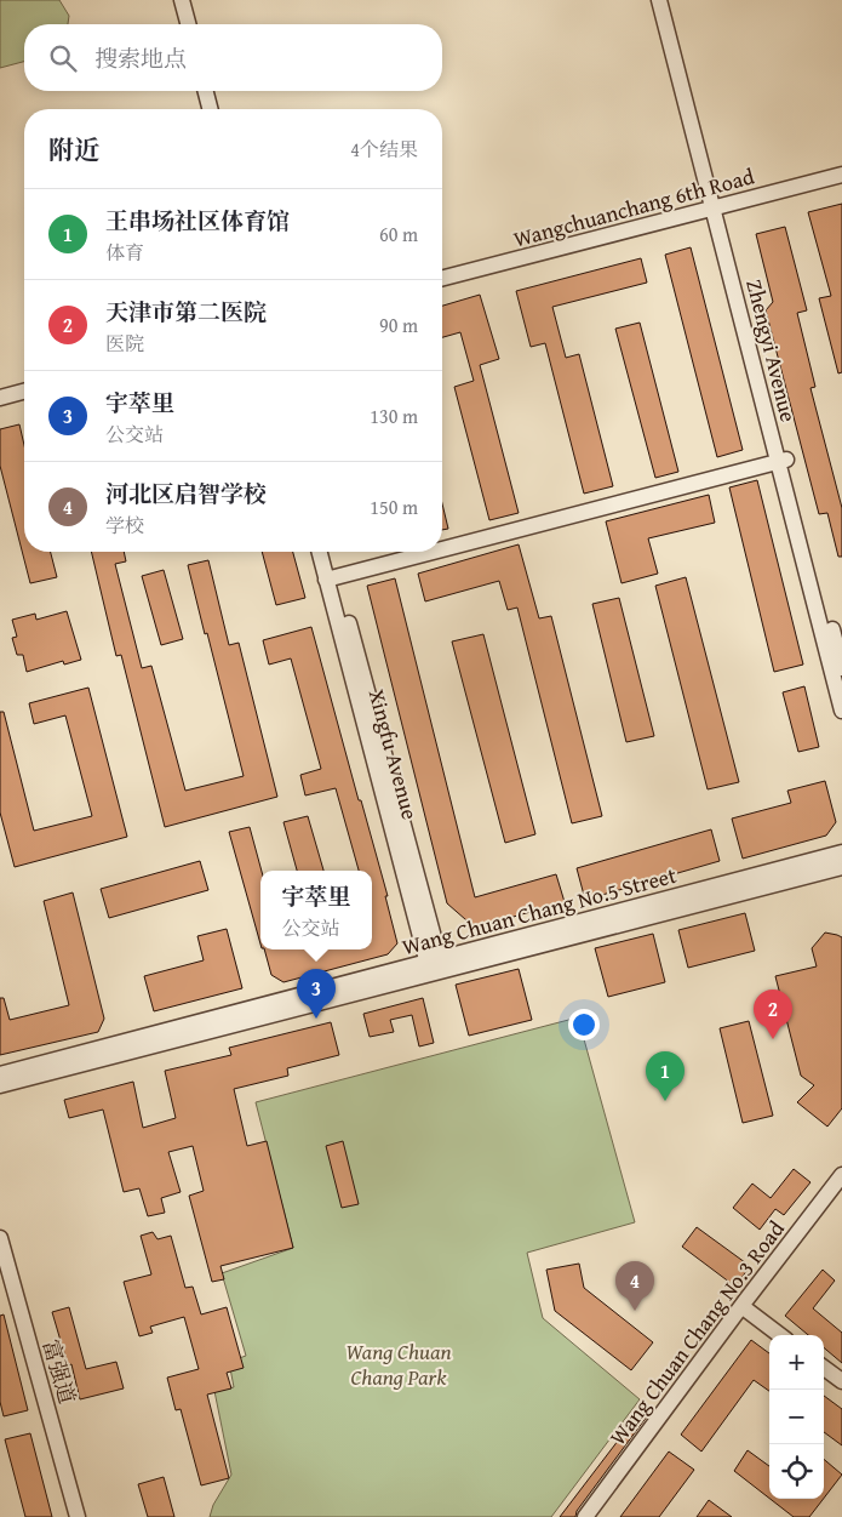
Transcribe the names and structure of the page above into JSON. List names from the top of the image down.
{
  "streets": {
    "street": [
      "Wangchuanchang 6th Road",
      "Zhengyi Avenue",
      "Xingfu Avenue",
      "Wang Chuan Chang No.5 Street",
      "Wang Chuan Chang No.3 Road",
      "富强道"
    ]
  },
  "crossings": [
    ["Wangchuanchang 6th Road", "Zhengyi Avenue"],
    ["Xingfu Avenue", "Wang Chuan Chang No.5 Street"]
  ],
  "parks": ["Wang Chuan Chang Park"],
  "page": {
    "search": "搜索地点",
    "heading": ["附近", "4个结果"],
    "list": [
      {
        "mark": "1",
        "name": "王串场社区体育馆",
        "note": "体育",
        "value": "60 m"
      },
      {
        "mark": "2",
        "name": "天津市第二医院",
        "note": "医院",
        "value": "90 m"
      },
      {
        "mark": "3",
        "name": "宇萃里",
        "note": "公交站",
        "value": "130 m"
      },
      {
        "mark": "4",
        "name": "河北区启智学校",
        "note": "学校",
        "value": "150 m"
      }
    ],
    "popup": ["宇萃里", "公交站"],
    "pins": [
      "3",
      "2",
      "1",
      "4"
    ],
    "map_buttons": ["+", "−"]
  }
}
